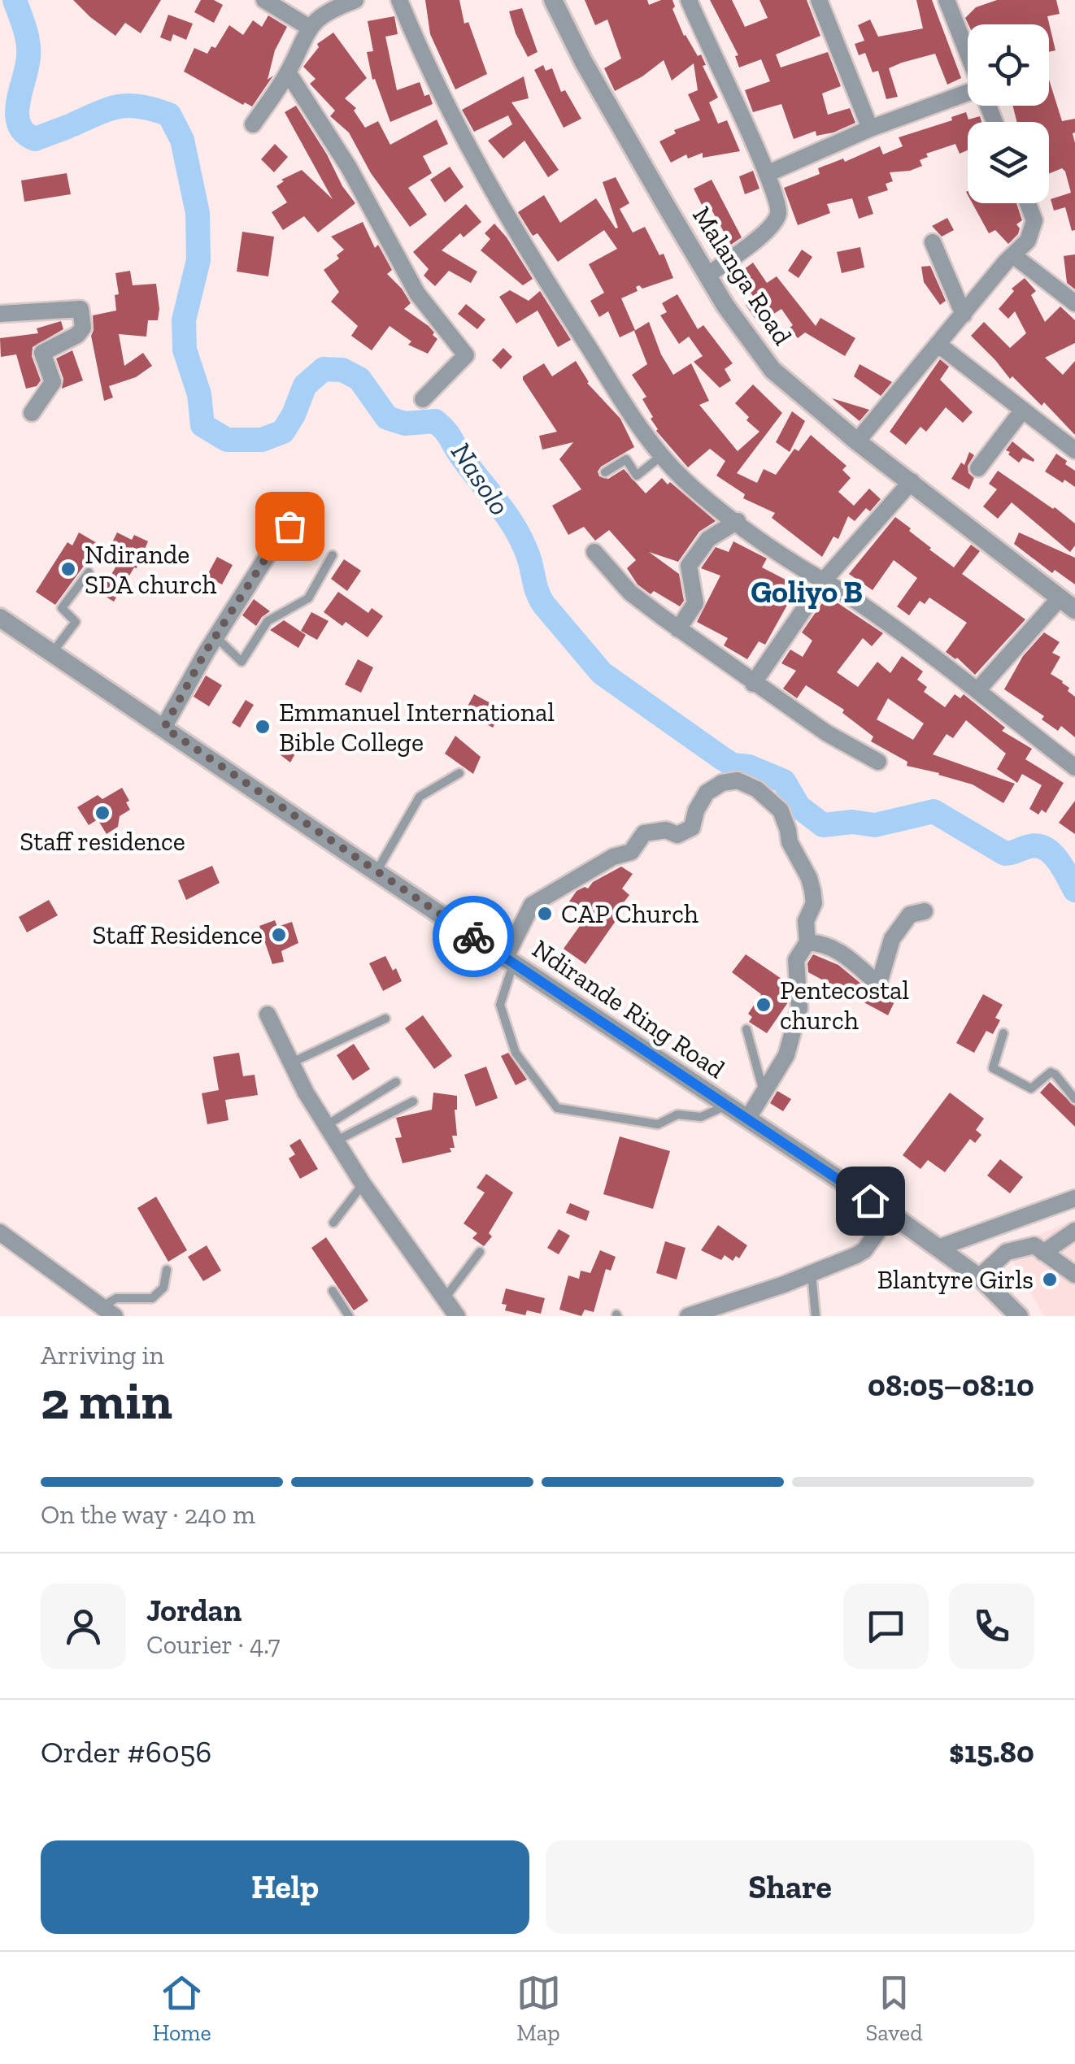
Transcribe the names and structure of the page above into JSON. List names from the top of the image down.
{
  "streets": {
    "street": ["Malanga Road", "Ndirande Ring Road"]
  },
  "districts": ["Goliyo B"],
  "water": ["Nasolo"],
  "places": [
    "Ndirande SDA church",
    "Emmanuel International Bible College",
    "Staff residence",
    "CAP Church",
    "Staff Residence",
    "Pentecostal church",
    "Blantyre Girls"
  ],
  "page": {
    "heading": ["2 min", "Arriving in", "08:05–08:10"],
    "panel": [
      "Jordan",
      "Courier · 4.7",
      "Order #6056",
      "$15.80"
    ],
    "bar": "On the way · 240 m",
    "buttons": ["Help", "Share"],
    "tabs": ["Home", "Map", "Saved"]
  }
}
